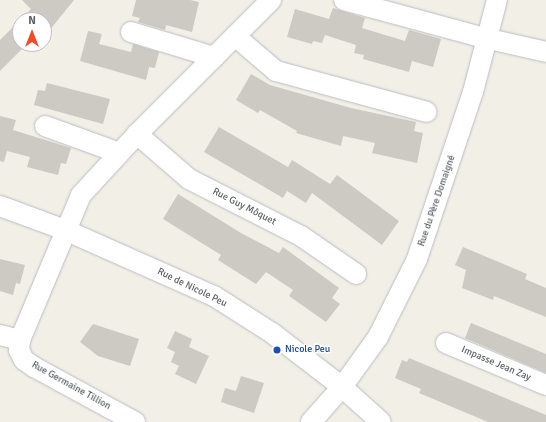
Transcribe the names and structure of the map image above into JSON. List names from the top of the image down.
{
  "streets": {
    "street": [
      "Rue du Père Domaigné",
      "Rue Guy Môquet",
      "Rue de Nicole Peu",
      "Impasse Jean Zay",
      "Rue Germaine Tillion"
    ]
  },
  "crossings": [
    ["Rue du Père Domaigné", "Rue de Nicole Peu"]
  ],
  "places": ["Nicole Peu"],
  "north": "top"
}
